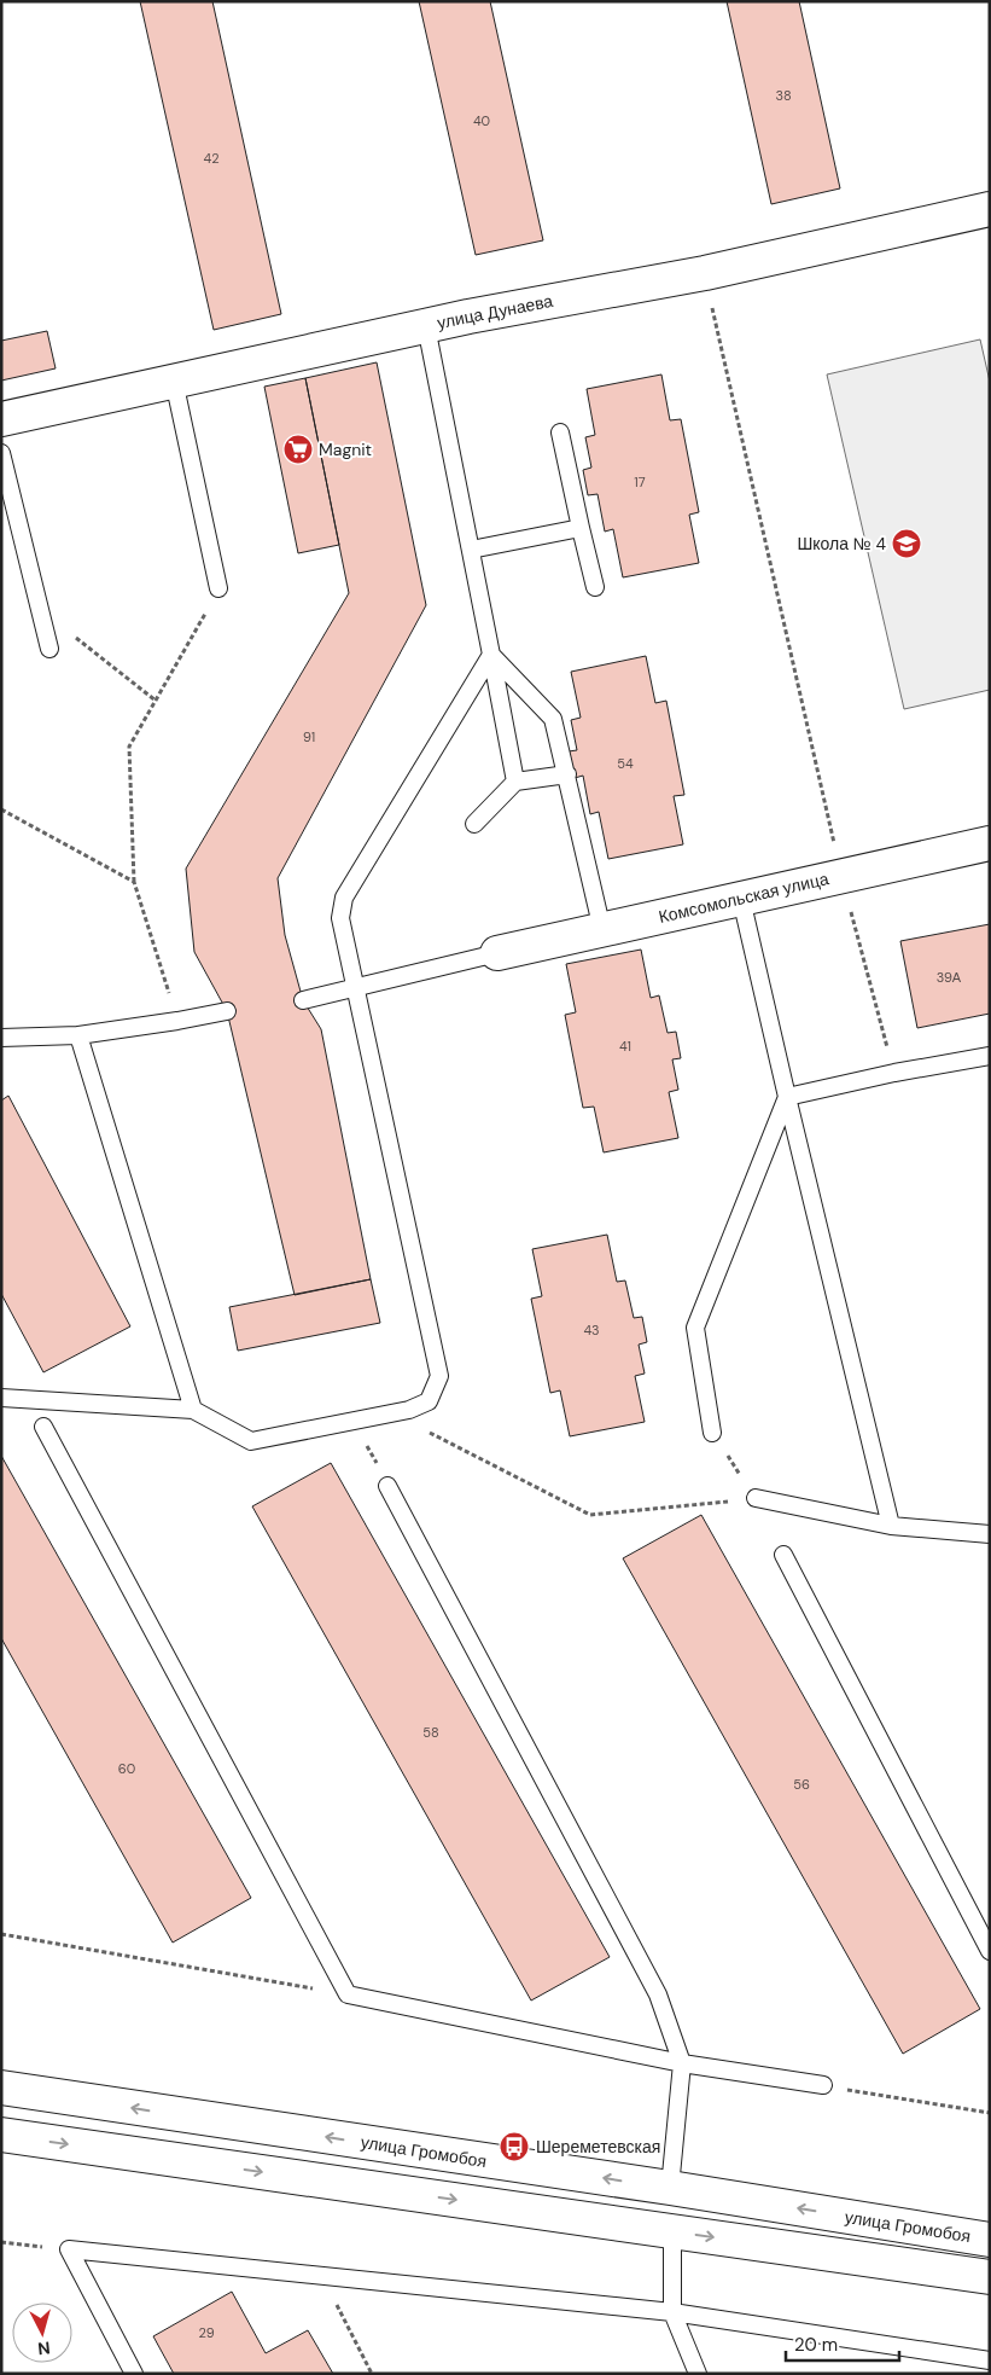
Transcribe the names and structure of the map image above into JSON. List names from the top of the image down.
{
  "streets": {
    "main road": ["улица Дунаева", "Комсомольская улица", "улица Громобоя"]
  },
  "places": {
    "supermarket": ["Magnit"],
    "school or university": ["Школа № 4"],
    "bus stop": ["Шереметевская"]
  },
  "house_numbers": [
    "38",
    "40",
    "42",
    "17",
    "91",
    "54",
    "39А",
    "41",
    "43",
    "58",
    "60",
    "56",
    "29"
  ],
  "scale_bar": "20 m",
  "north": "bottom"
}
